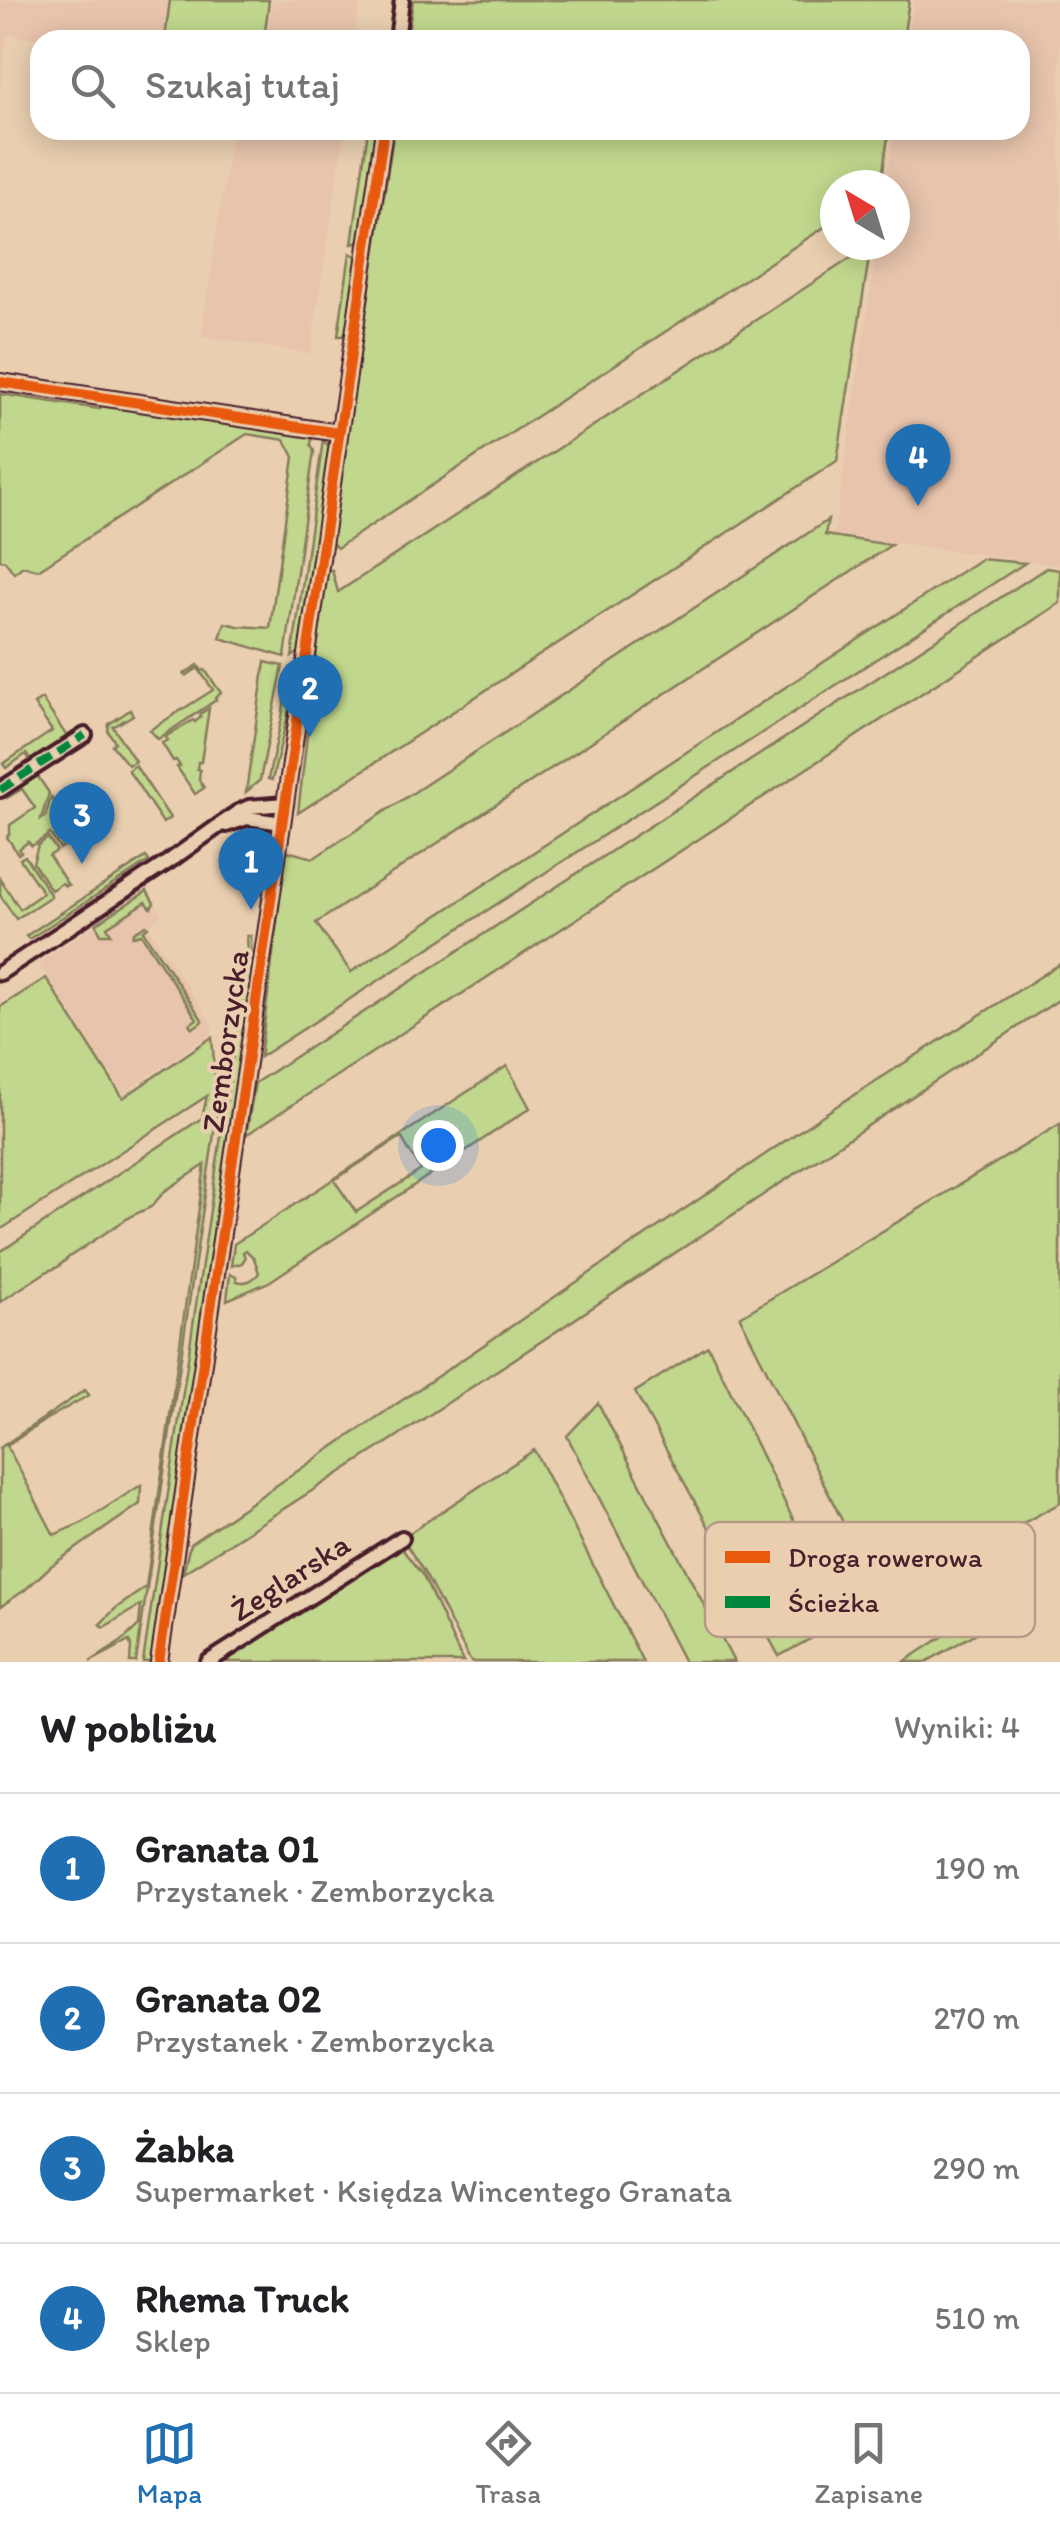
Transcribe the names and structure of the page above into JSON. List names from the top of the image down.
{
  "streets": {
    "street": ["Zemborzycka", "Żeglarska"]
  },
  "legend": ["Droga rowerowa", "Ścieżka"],
  "north": "top left",
  "page": {
    "search": "Szukaj tutaj",
    "pins": [
      "4",
      "2",
      "3",
      "1"
    ],
    "heading": ["W pobliżu", "Wyniki: 4"],
    "list": [
      {
        "mark": "1",
        "name": "Granata 01",
        "note": "Przystanek · Zemborzycka",
        "value": "190 m"
      },
      {
        "mark": "2",
        "name": "Granata 02",
        "note": "Przystanek · Zemborzycka",
        "value": "270 m"
      },
      {
        "mark": "3",
        "name": "Żabka",
        "note": "Supermarket · Księdza Wincentego Granata",
        "value": "290 m"
      },
      {
        "mark": "4",
        "name": "Rhema Truck",
        "note": "Sklep",
        "value": "510 m"
      }
    ],
    "nav": ["Mapa", "Trasa", "Zapisane"]
  }
}
